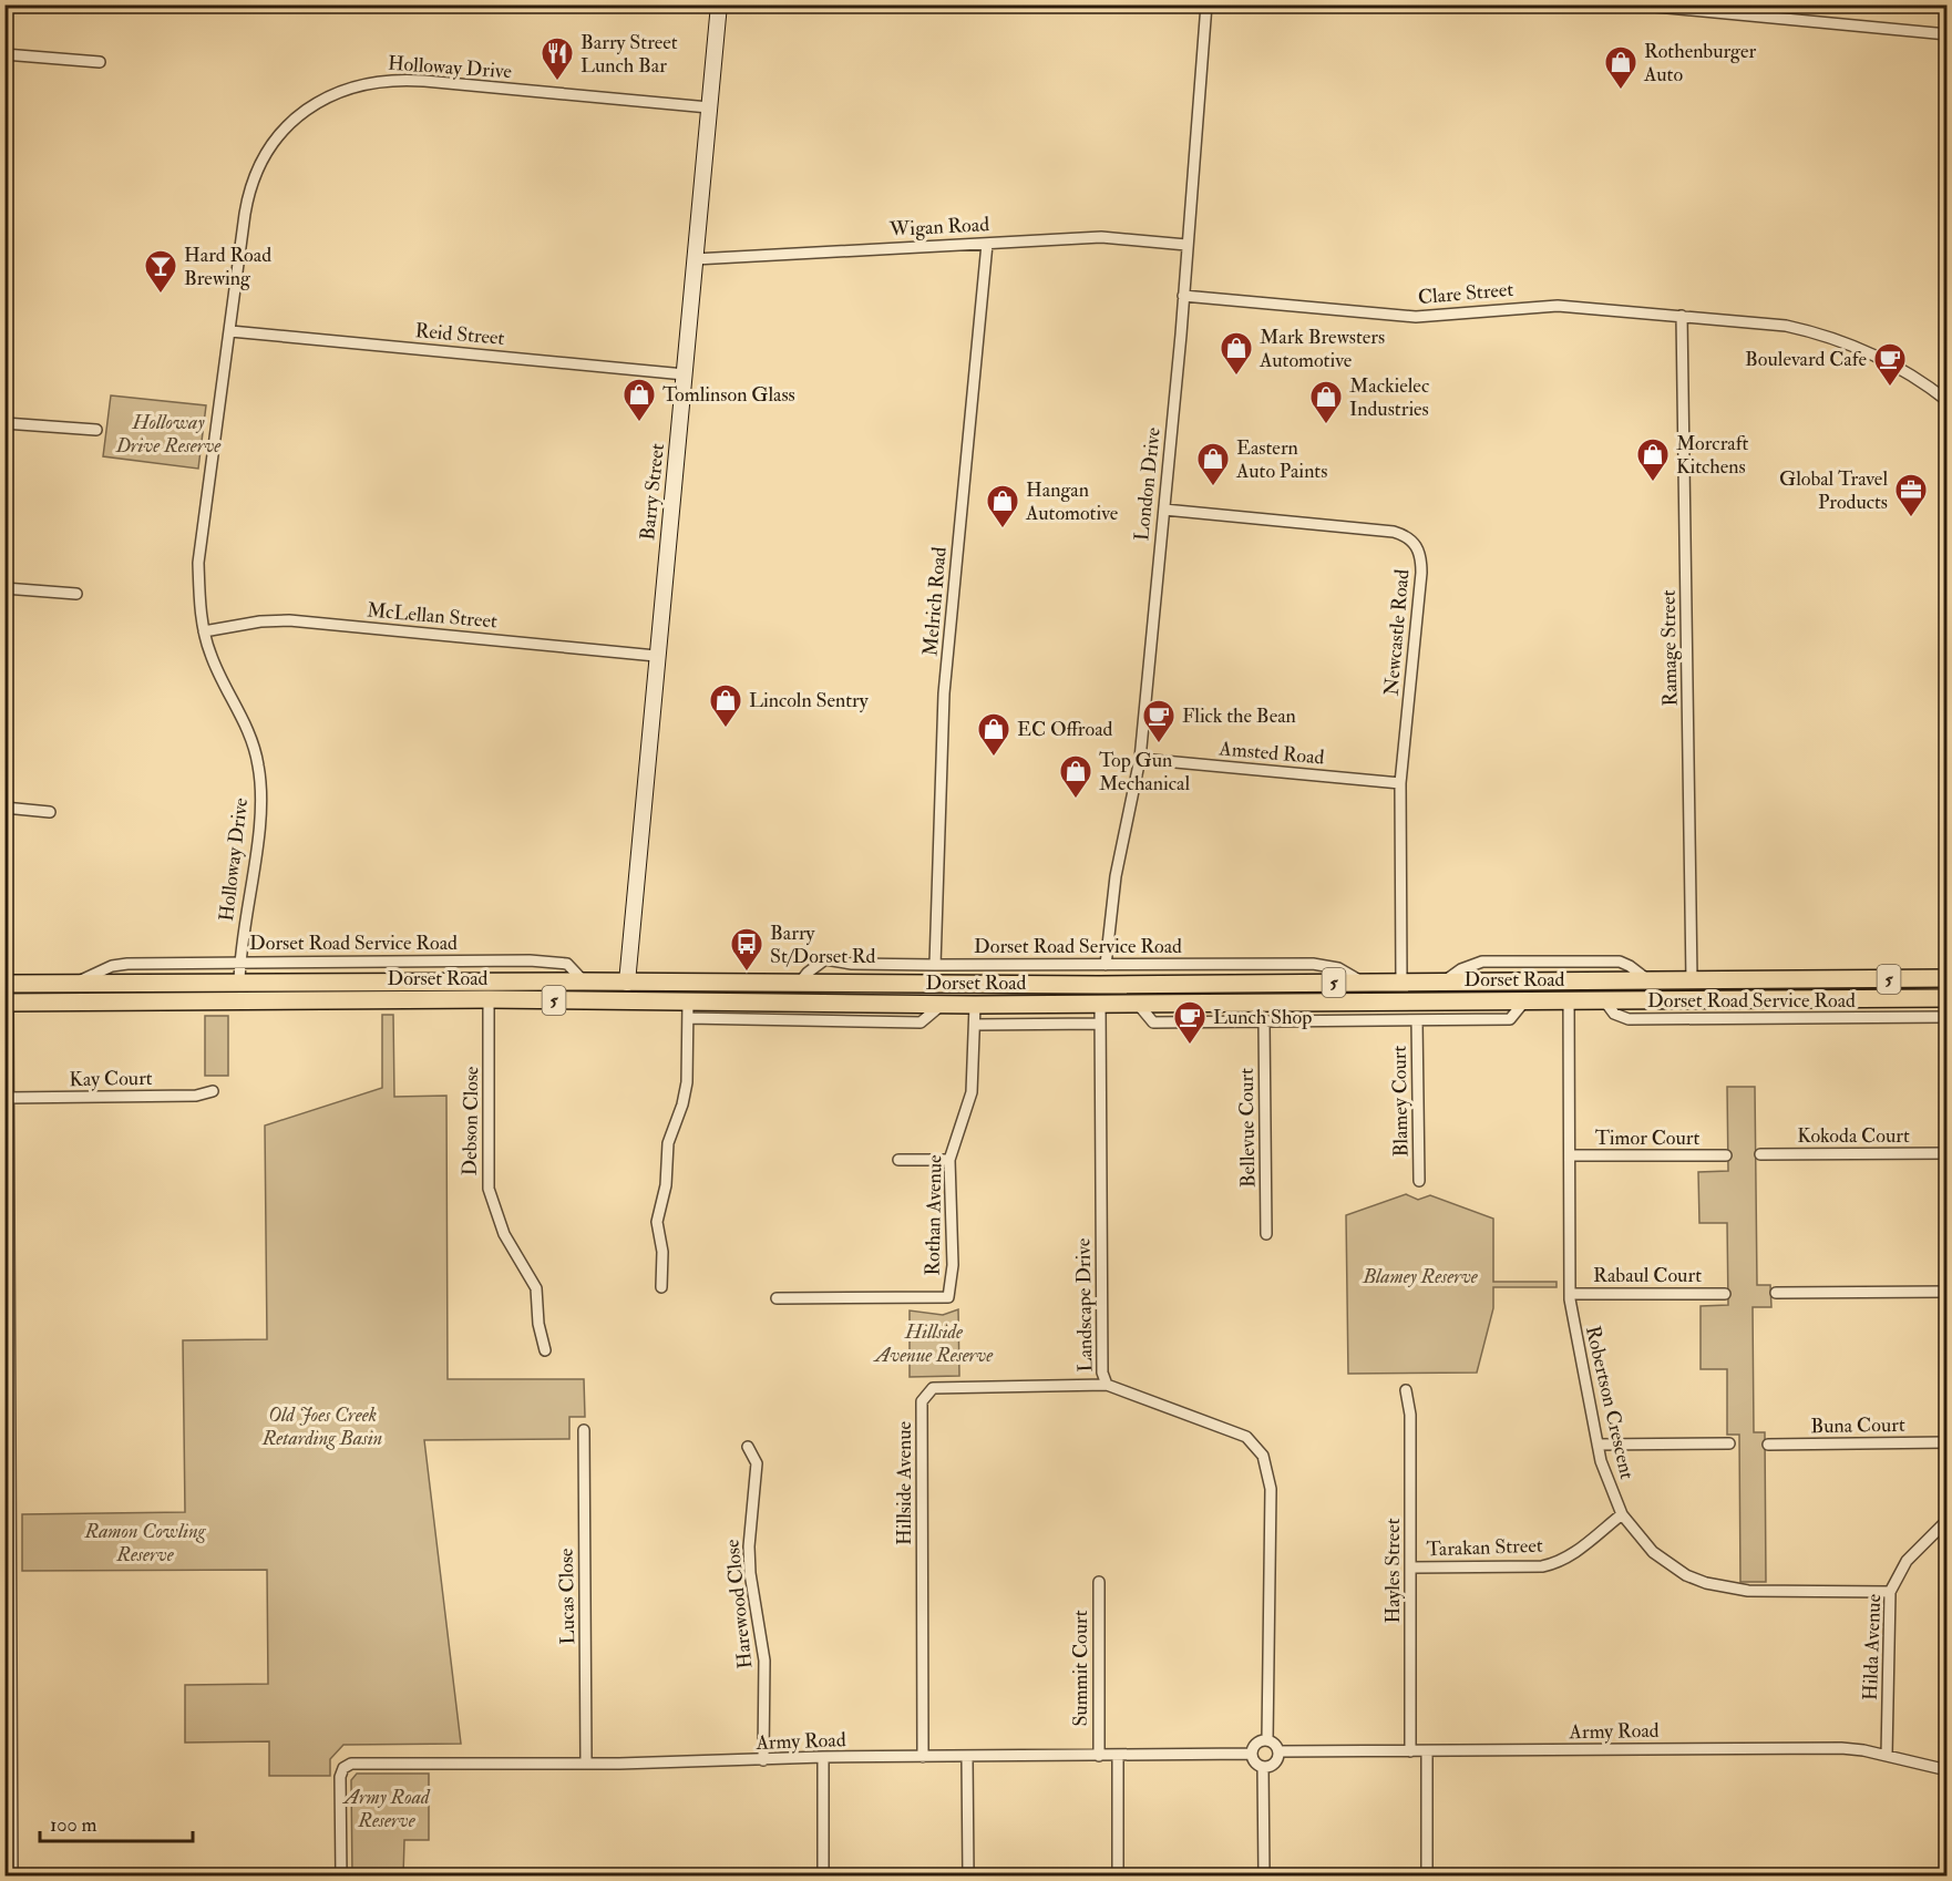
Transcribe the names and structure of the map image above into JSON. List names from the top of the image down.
{
  "streets": {
    "main road": ["Barry Street", "Dorset Road", "5"],
    "street": [
      "Holloway Drive",
      "Wigan Road",
      "Clare Street",
      "Reid Street",
      "London Drive",
      "Melrich Road",
      "McLellan Street",
      "Newcastle Road",
      "Ramage Street",
      "Amsted Road",
      "Dorset Road Service Road",
      "Kay Court",
      "Blamey Court",
      "Debson Close",
      "Bellevue Court",
      "Kokoda Court",
      "Timor Court",
      "Rothan Avenue",
      "Rabaul Court",
      "Landscape Drive",
      "Robertson Crescent",
      "Buna Court",
      "Hillside Avenue",
      "Tarakan Street",
      "Hayles Street",
      "Lucas Close",
      "Harewood Close",
      "Hilda Avenue",
      "Summit Court",
      "Army Road"
    ]
  },
  "crossings": [
    ["Holloway Drive", "Reid Street"],
    ["Holloway Drive", "Barry Street"],
    ["Holloway Drive", "McLellan Street"],
    ["Holloway Drive", "Dorset Road Service Road"],
    ["Holloway Drive", "Dorset Road"],
    ["Wigan Road", "London Drive"],
    ["Wigan Road", "Barry Street"],
    ["Wigan Road", "Melrich Road"],
    ["Clare Street", "London Drive"],
    ["Clare Street", "Ramage Street"],
    ["Reid Street", "Barry Street"],
    ["London Drive", "Newcastle Road"],
    ["London Drive", "Amsted Road"],
    ["London Drive", "Dorset Road Service Road"],
    ["Barry Street", "McLellan Street"],
    ["Barry Street", "Dorset Road"],
    ["Melrich Road", "Dorset Road Service Road"],
    ["Newcastle Road", "Amsted Road"],
    ["Newcastle Road", "Dorset Road"],
    ["Ramage Street", "Dorset Road"],
    ["Dorset Road Service Road", "Dorset Road"],
    ["Dorset Road", "Debson Close"],
    ["Dorset Road", "Rothan Avenue"],
    ["Dorset Road", "Landscape Drive"],
    ["Dorset Road", "Robertson Crescent"],
    ["Timor Court", "Robertson Crescent"],
    ["Rabaul Court", "Robertson Crescent"],
    ["Landscape Drive", "Hillside Avenue"],
    ["Landscape Drive", "Army Road"],
    ["Robertson Crescent", "Tarakan Street"],
    ["Robertson Crescent", "Hilda Avenue"],
    ["Hillside Avenue", "Army Road"],
    ["Tarakan Street", "Hayles Street"],
    ["Hayles Street", "Army Road"],
    ["Lucas Close", "Army Road"],
    ["Harewood Close", "Army Road"],
    ["Hilda Avenue", "Army Road"],
    ["Summit Court", "Army Road"]
  ],
  "parks": [
    "Holloway Drive Reserve",
    "Blamey Reserve",
    "Hillside Avenue Reserve",
    "Old Joes Creek Retarding Basin",
    "Ramon Cowling Reserve",
    "Army Road Reserve"
  ],
  "places": {
    "restaurant": ["Barry Street Lunch Bar"],
    "shop": [
      "Rothenburger Auto",
      "Mark Brewsters Automotive",
      "Tomlinson Glass",
      "Mackielec Industries",
      "Morcraft Kitchens",
      "Eastern Auto Paints",
      "Hangan Automotive",
      "Lincoln Sentry",
      "EC Offroad",
      "Top Gun Mechanical"
    ],
    "bar": ["Hard Road Brewing"],
    "cafe": ["Boulevard Cafe", "Flick the Bean", "Lunch Shop"],
    "office": ["Global Travel Products"],
    "bus stop": ["Barry St/Dorset Rd"]
  },
  "scale_bar": "100 m"
}
